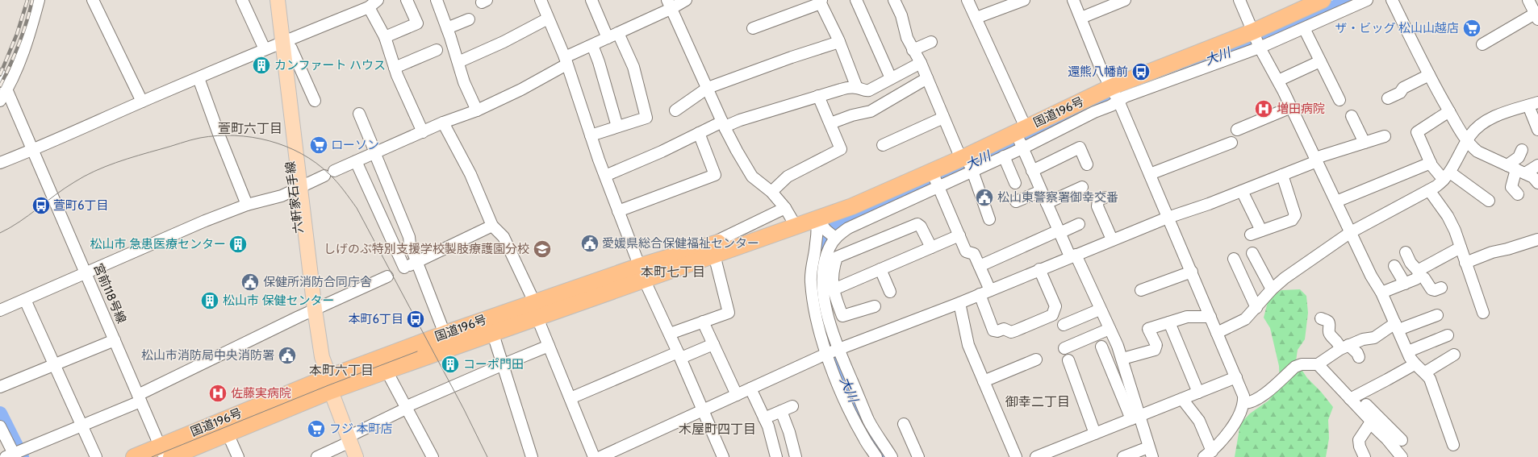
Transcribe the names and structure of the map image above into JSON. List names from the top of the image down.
{
  "streets": {
    "highway": ["国道196号"],
    "main road": ["六軒家石手線"],
    "street": ["宮前118号線"]
  },
  "crossings": [
    ["国道196号", "六軒家石手線"],
    ["国道196号", "宮前118号線"]
  ],
  "districts": [
    "萱町六丁目",
    "本町七丁目",
    "本町六丁目",
    "御幸二丁目",
    "木屋町四丁目"
  ],
  "water": ["大川"],
  "places": {
    "supermarket": ["ザ・ビッグ 松山山越店", "ローソン", "フジ 本町店"],
    "building": [
      "カンファート ハウス",
      "松山市 急患医療センター",
      "松山市 保健センター",
      "コーポ門田"
    ],
    "bus stop": ["還熊八幡前", "萱町6丁目", "本町6丁目"],
    "hospital": ["増田病院", "佐藤実病院"],
    "public building": [
      "松山東警察署御幸交番",
      "愛媛県総合保健福祉センター",
      "保健所消防合同庁舎",
      "松山市消防局中央消防署"
    ],
    "school or university": ["しげのぶ特別支援学校製肢療護園分校"]
  }
}
